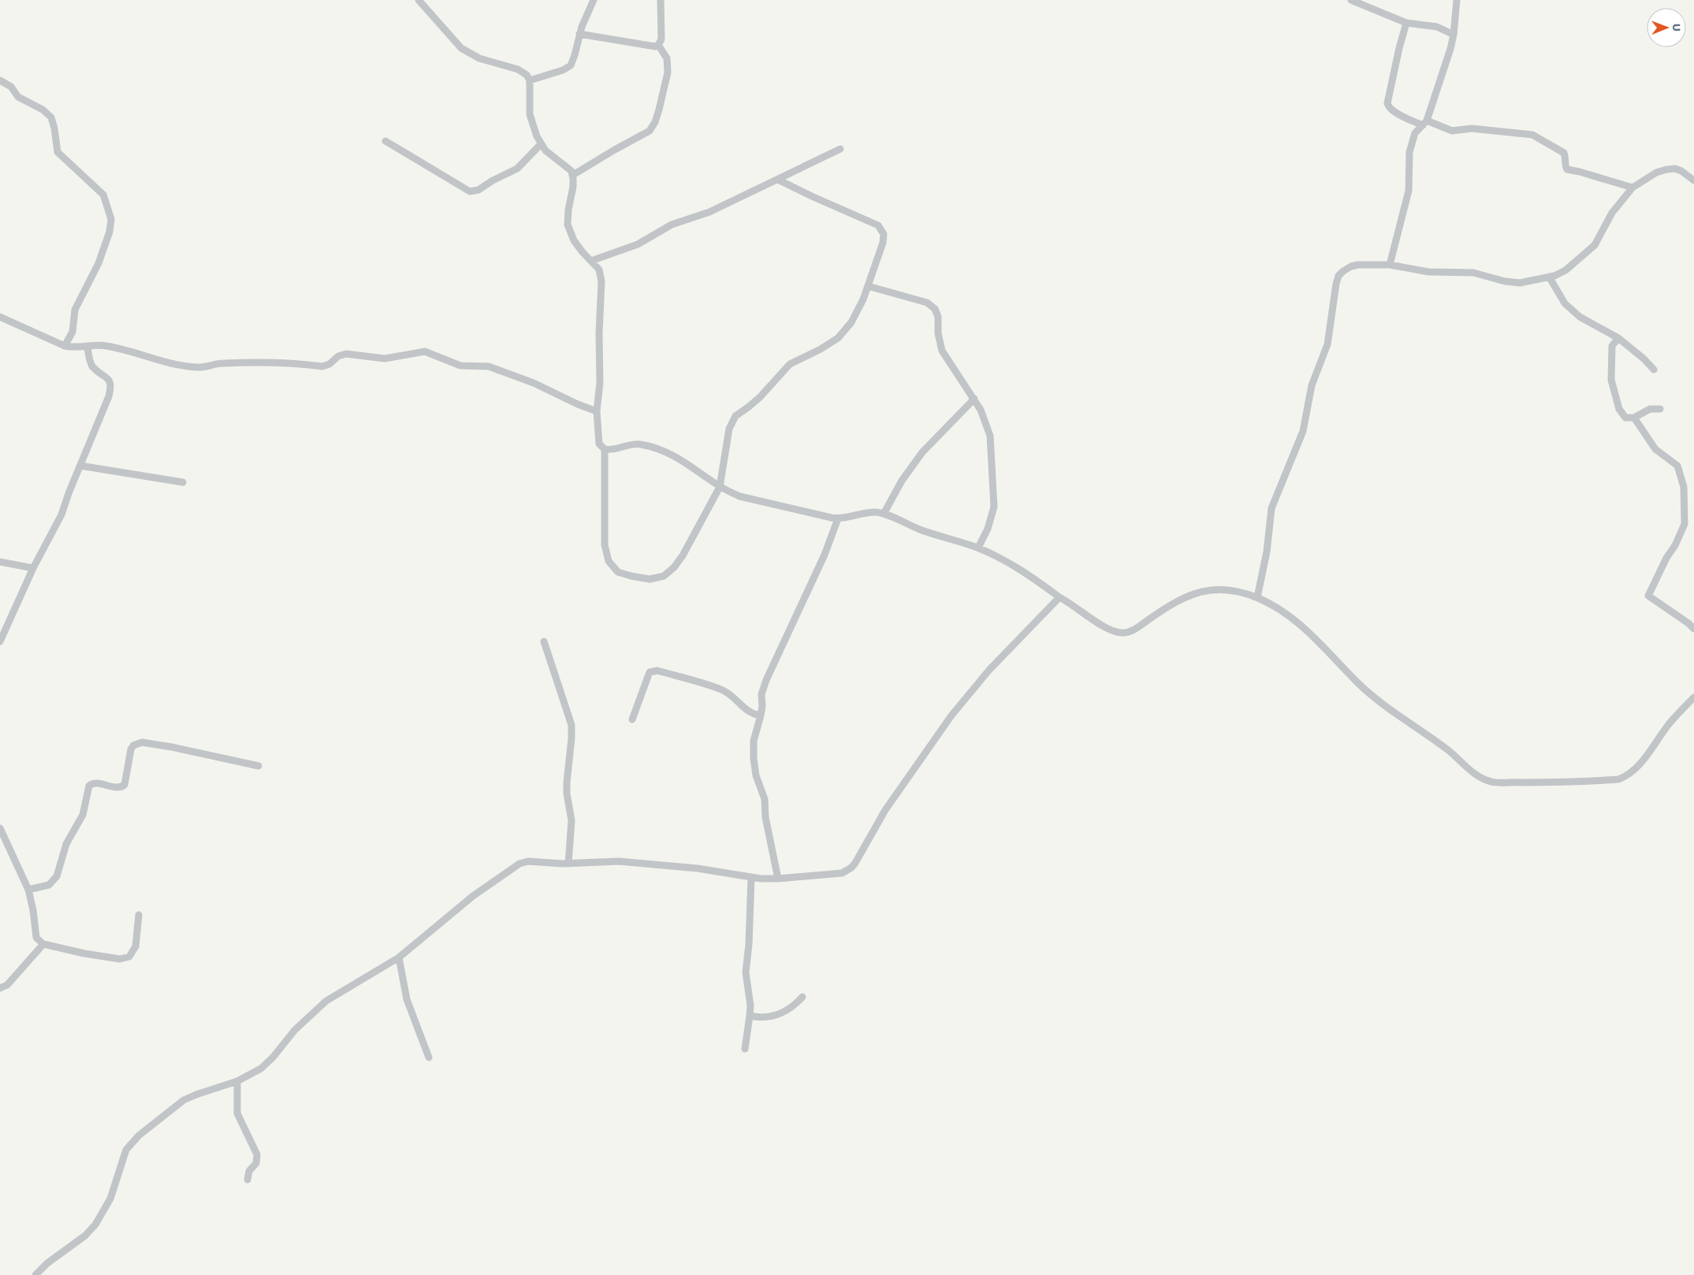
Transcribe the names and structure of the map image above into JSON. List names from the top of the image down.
{
  "north": "right"
}
